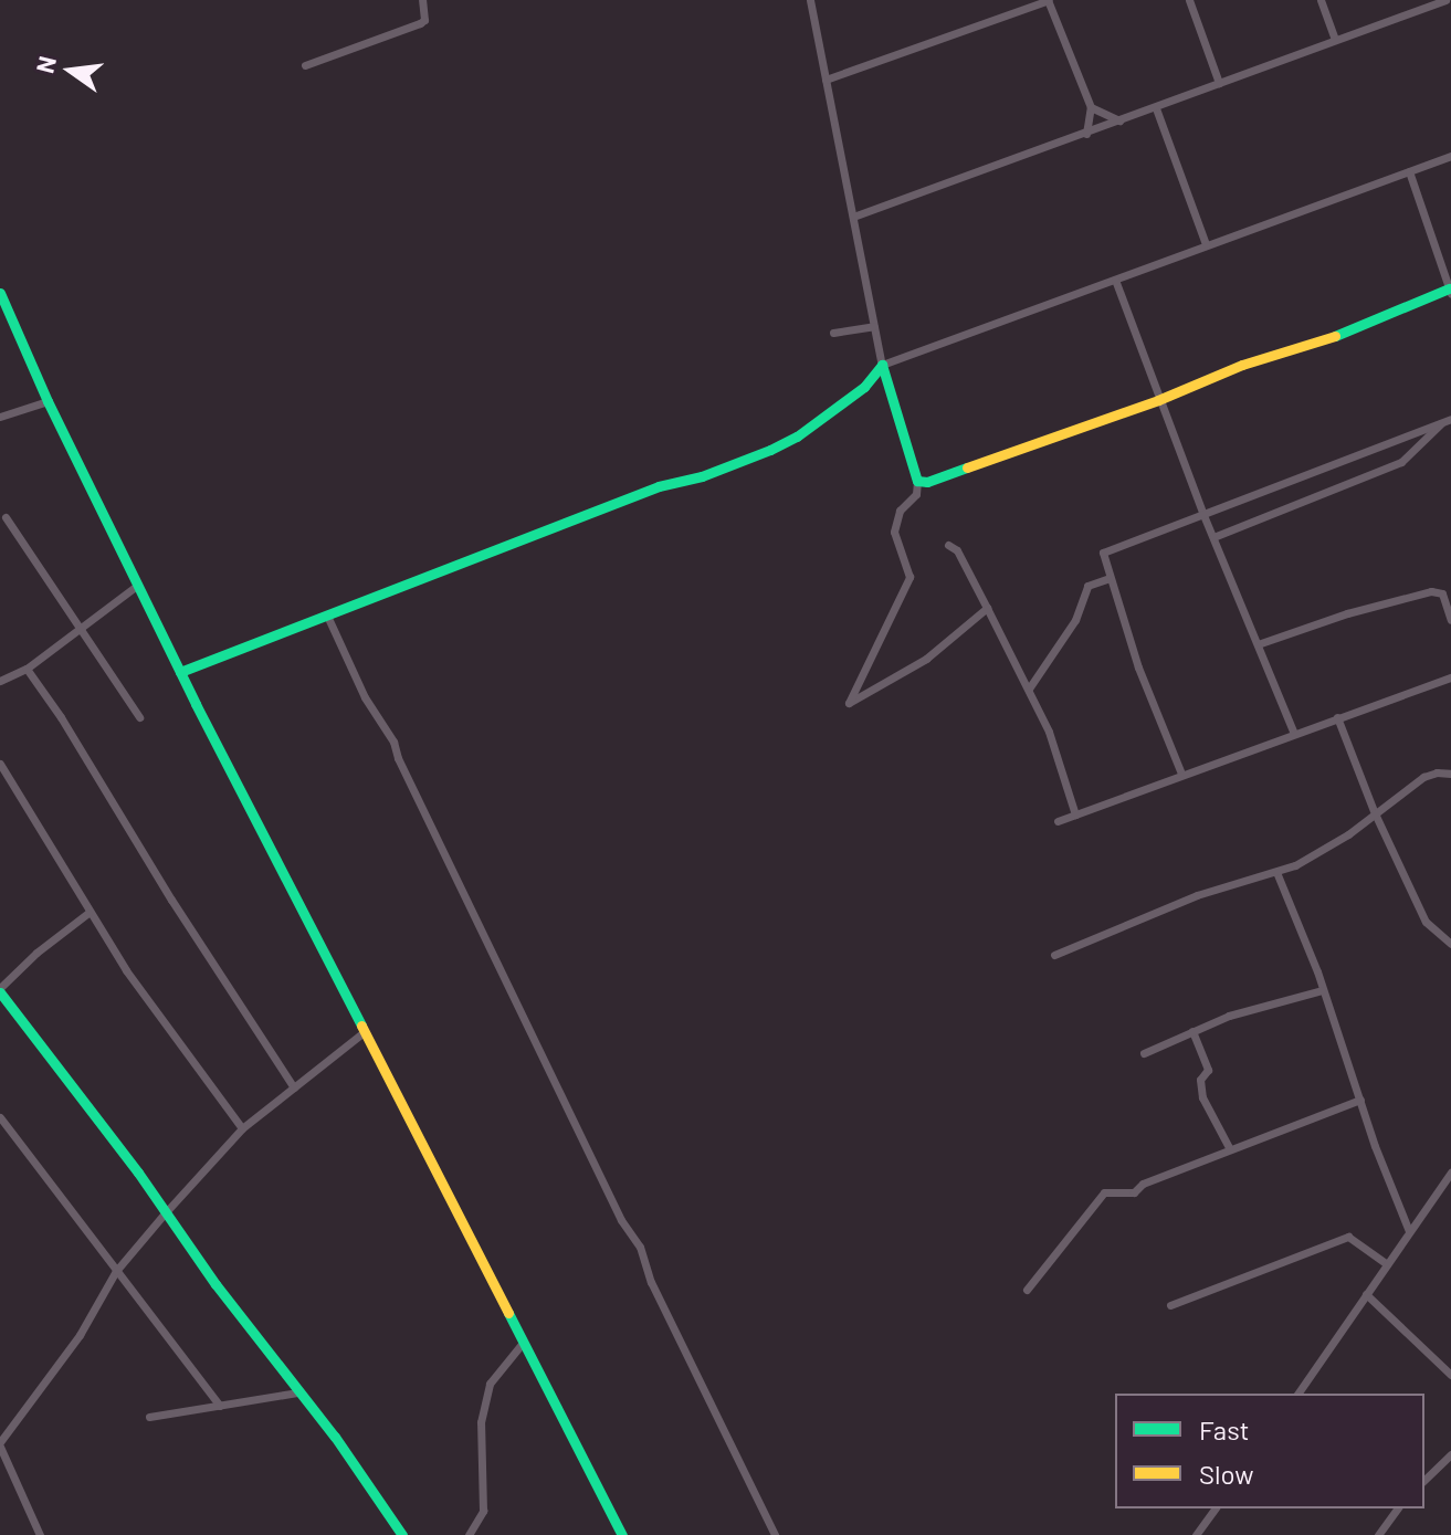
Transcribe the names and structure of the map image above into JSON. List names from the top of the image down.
{
  "legend": ["Fast", "Slow"],
  "north": "left"
}
